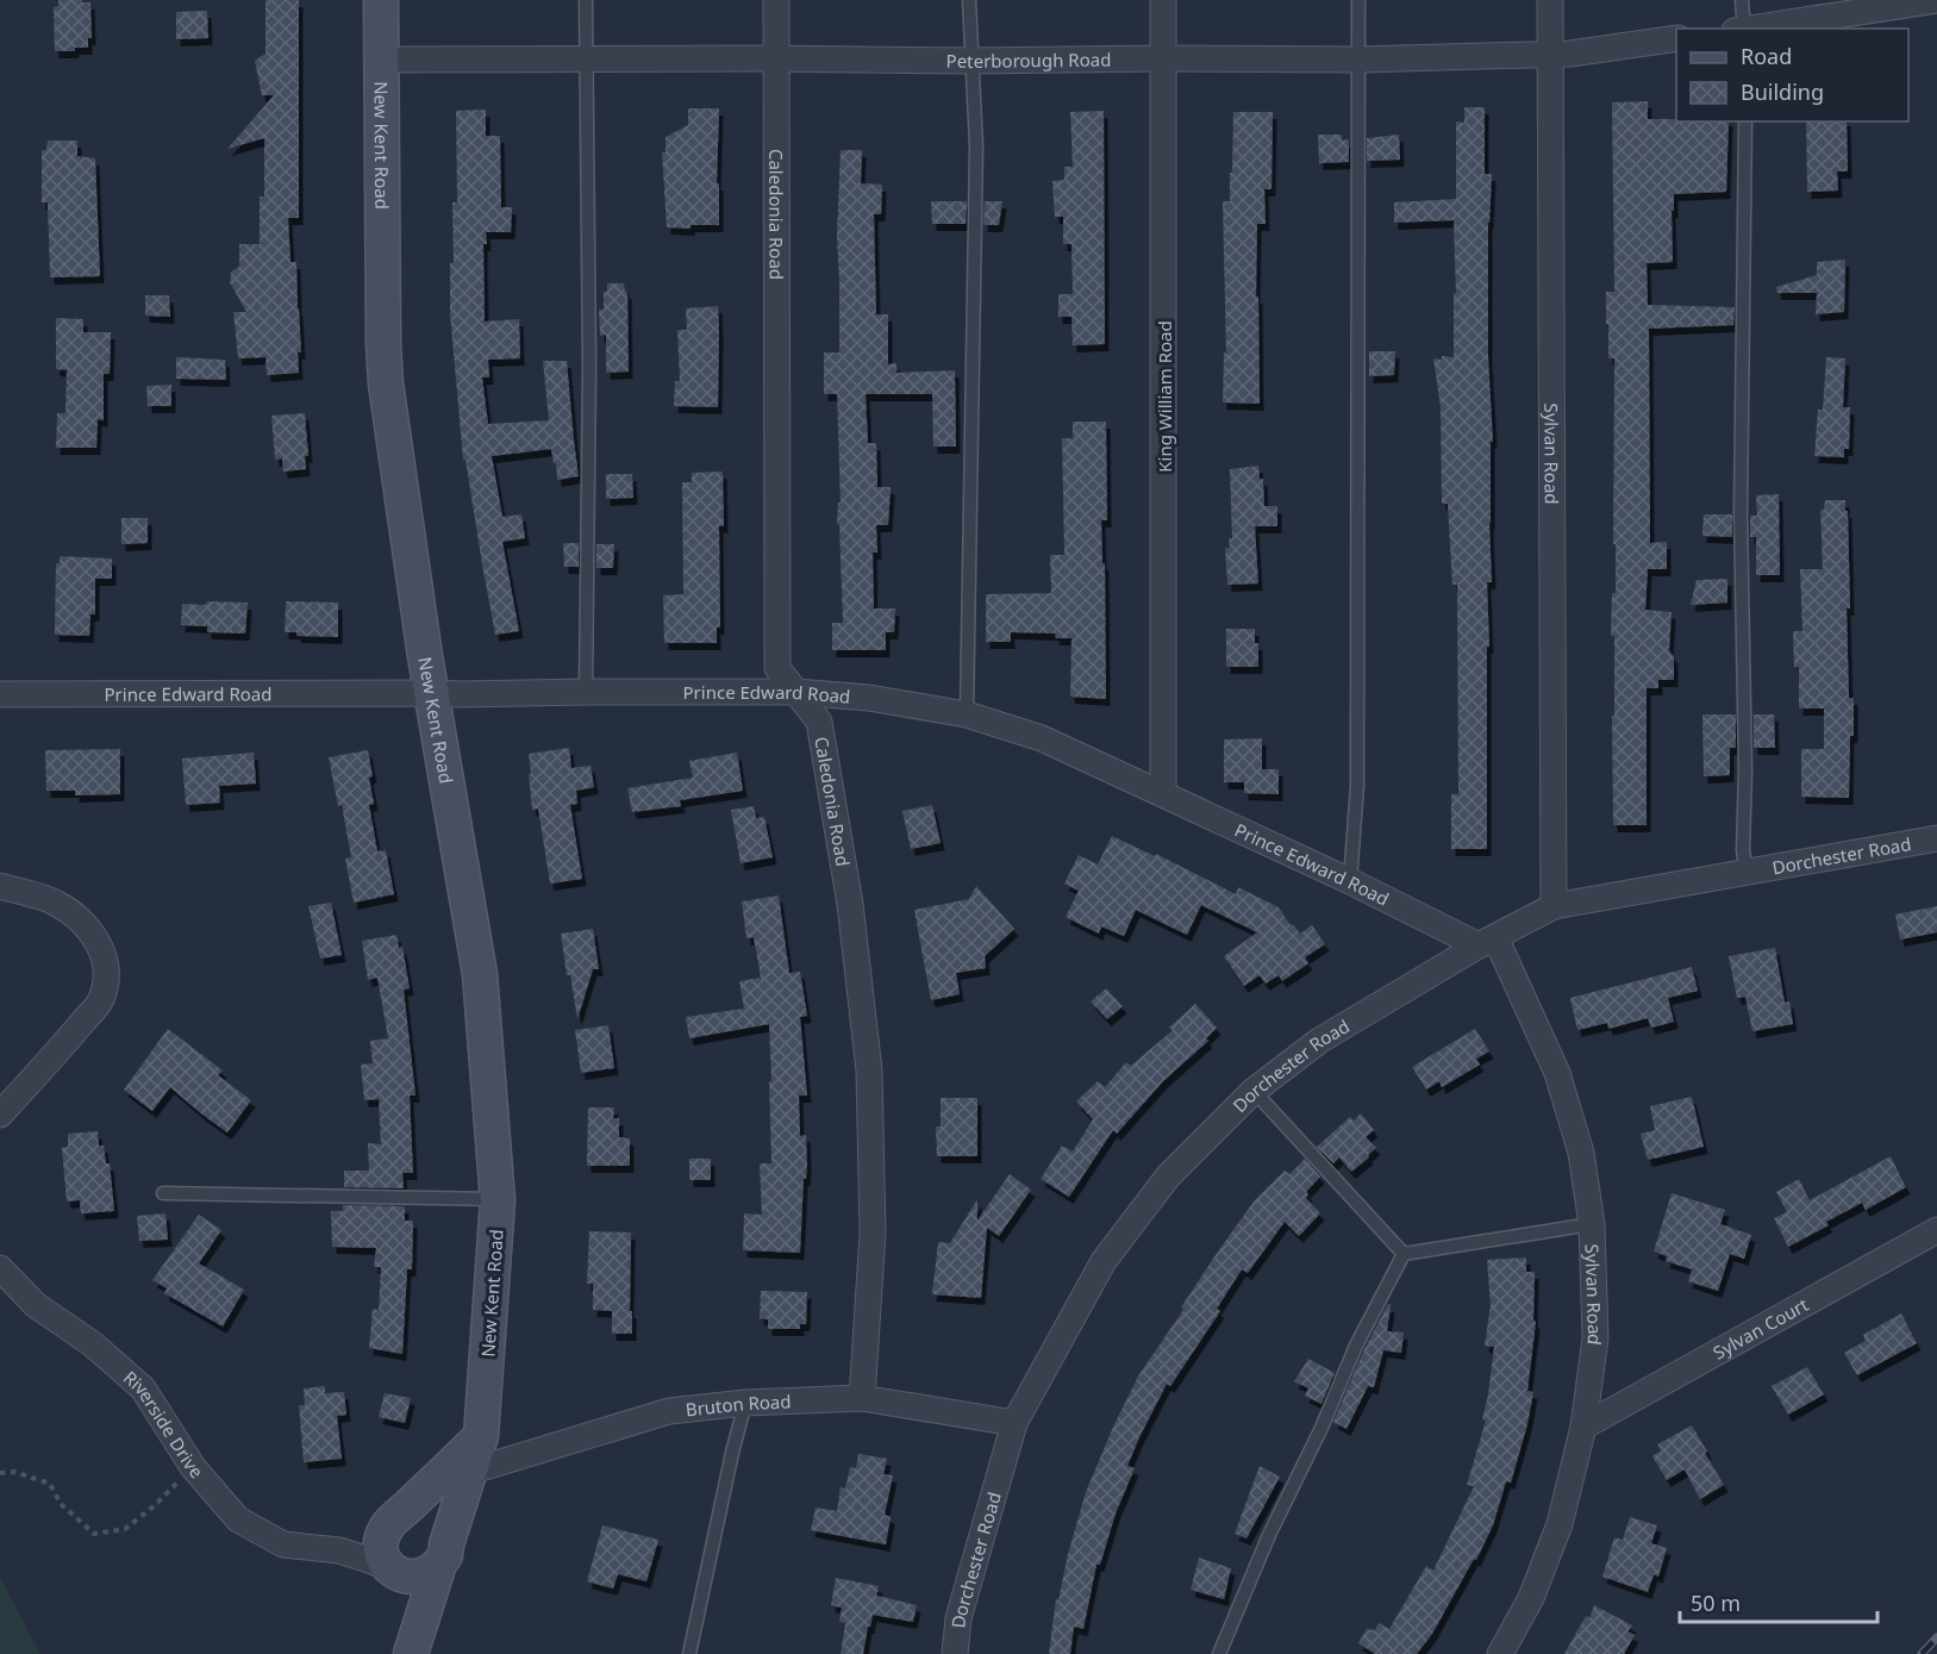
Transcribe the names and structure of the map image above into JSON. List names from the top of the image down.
{
  "streets": {
    "street": [
      "Peterborough Road",
      "New Kent Road",
      "Caledonia Road",
      "King William Road",
      "Sylvan Road",
      "Prince Edward Road",
      "Dorchester Road",
      "Sylvan Court",
      "Bruton Road",
      "Riverside Drive"
    ]
  },
  "crossings": [
    ["Peterborough Road", "New Kent Road"],
    ["Peterborough Road", "Caledonia Road"],
    ["Peterborough Road", "King William Road"],
    ["Peterborough Road", "Sylvan Road"],
    ["New Kent Road", "Prince Edward Road"],
    ["New Kent Road", "Bruton Road"],
    ["New Kent Road", "Riverside Drive"],
    ["Caledonia Road", "Prince Edward Road"],
    ["Caledonia Road", "Bruton Road"],
    ["King William Road", "Prince Edward Road"],
    ["Sylvan Road", "Prince Edward Road"],
    ["Sylvan Road", "Dorchester Road"],
    ["Sylvan Road", "Sylvan Court"],
    ["Prince Edward Road", "Dorchester Road"],
    ["Dorchester Road", "Bruton Road"]
  ],
  "legend": ["Road", "Building"],
  "scale_bar": "50 m"
}
